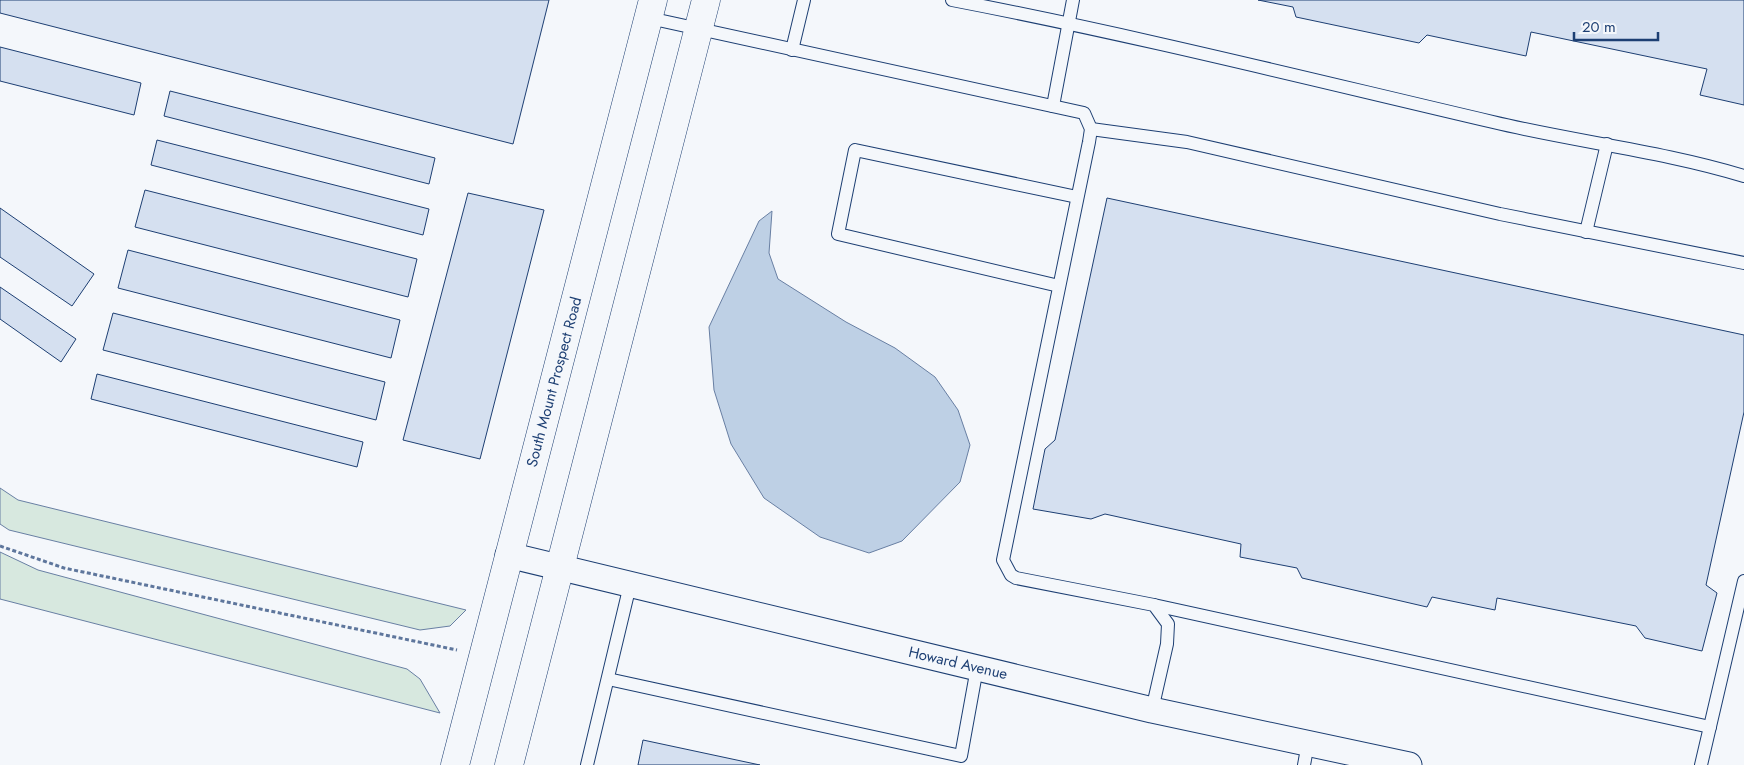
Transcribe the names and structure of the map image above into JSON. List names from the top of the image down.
{
  "streets": {
    "main road": ["South Mount Prospect Road"],
    "street": ["Howard Avenue"]
  },
  "crossings": [
    ["South Mount Prospect Road", "Howard Avenue"]
  ],
  "scale_bar": "20 m"
}
